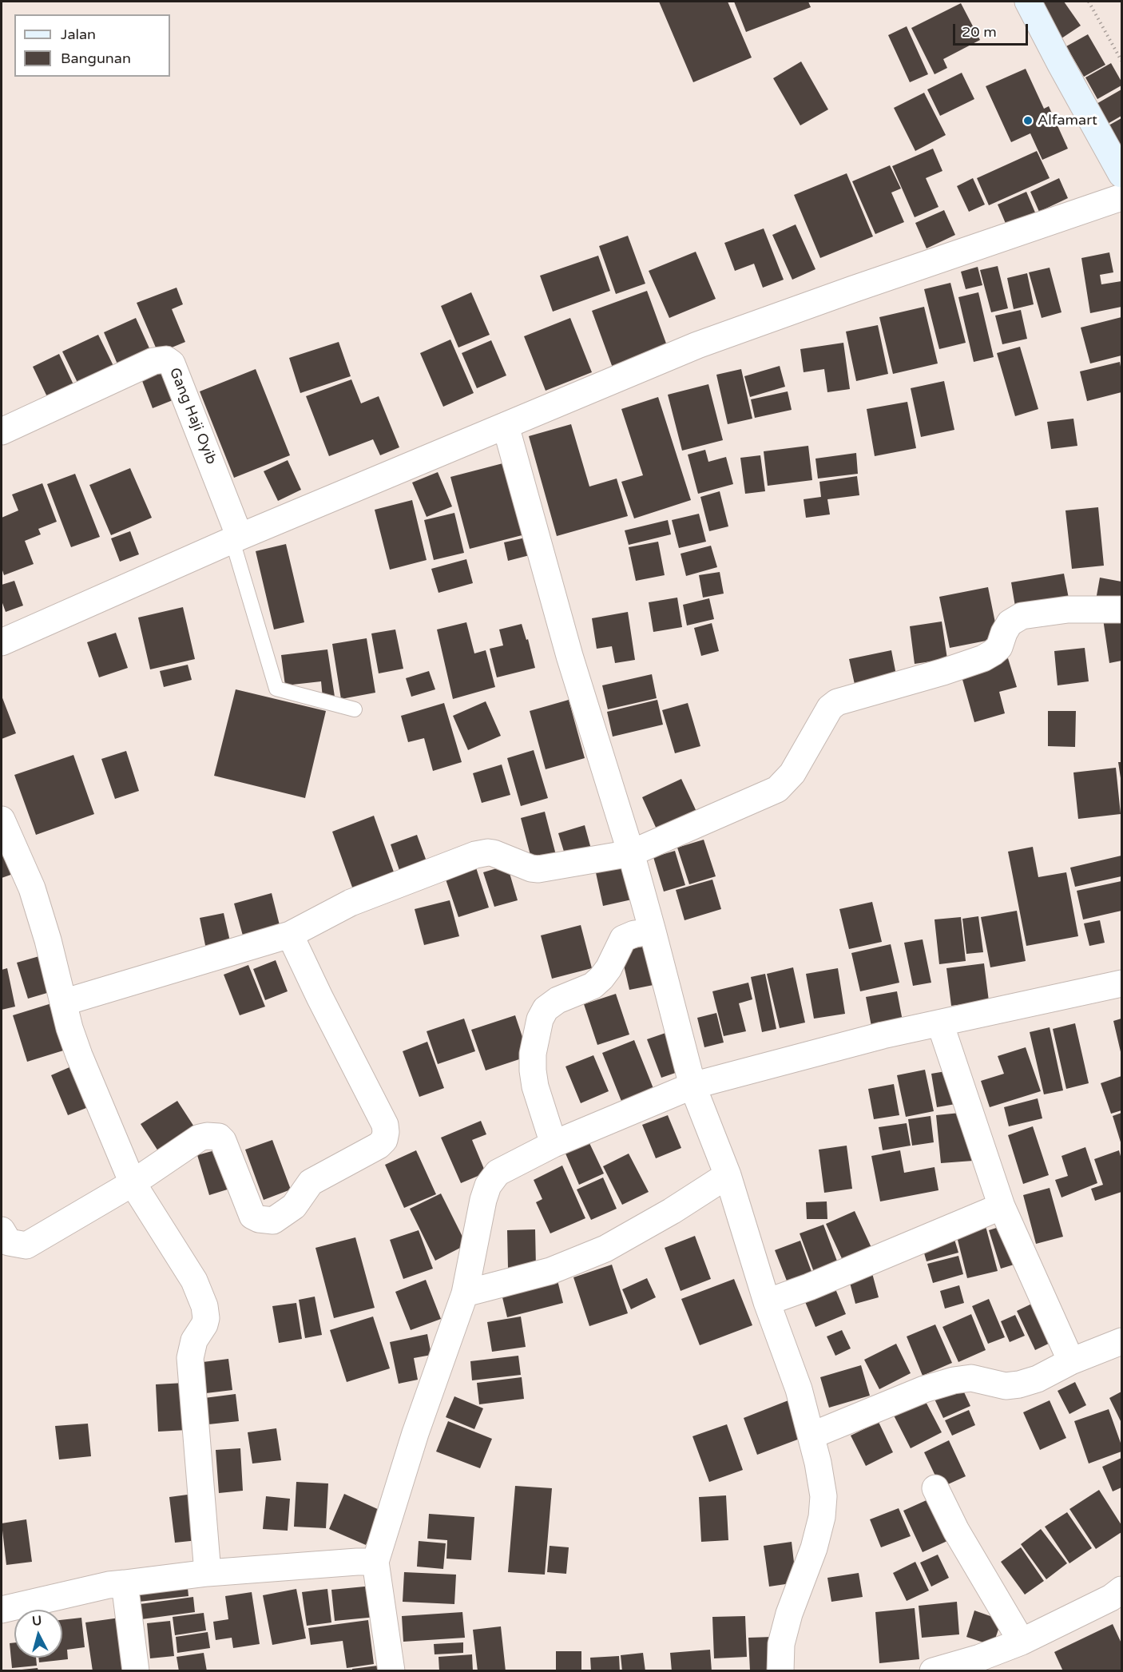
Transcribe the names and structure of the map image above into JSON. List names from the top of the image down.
{
  "streets": {
    "street": ["Gang Haji Oyib"]
  },
  "places": ["Alfamart"],
  "legend": ["Jalan", "Bangunan"],
  "scale_bar": "20 m",
  "north": "top"
}
